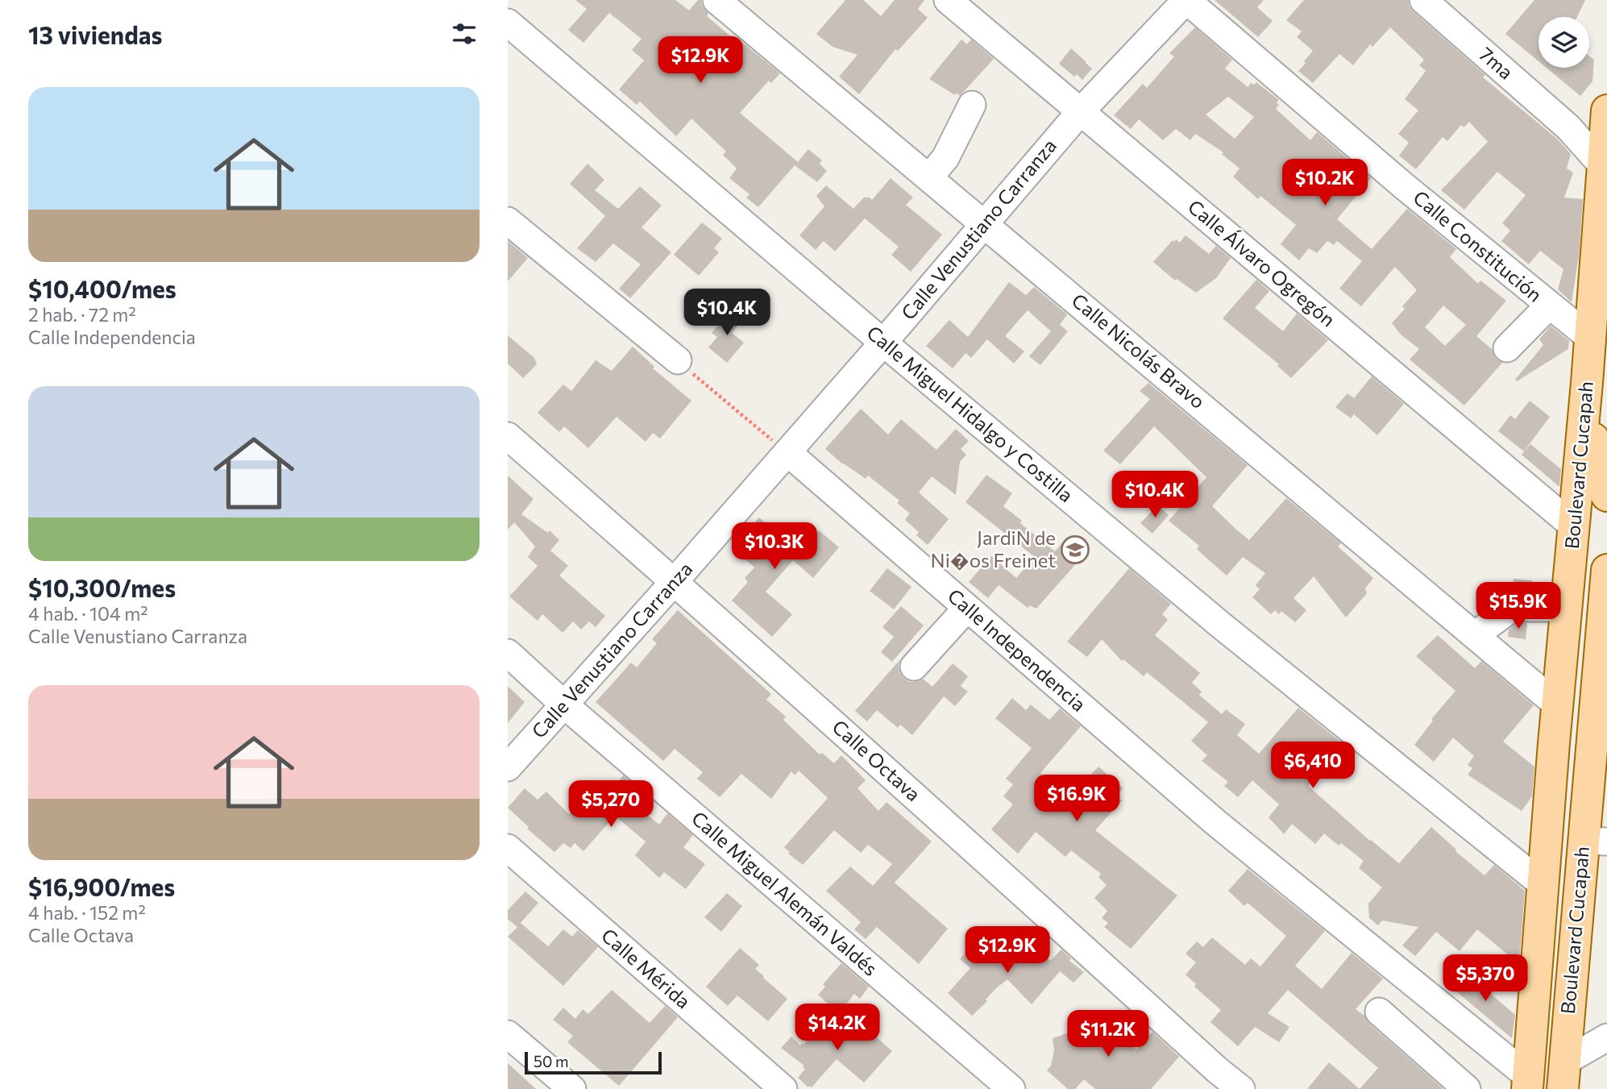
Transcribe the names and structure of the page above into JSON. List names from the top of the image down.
{
  "streets": {
    "main road": ["Boulevard Cucapah"],
    "street": [
      "7ma",
      "Calle Venustiano Carranza",
      "Calle Constitución",
      "Calle Álvaro Ogregón",
      "Calle Nicolás Bravo",
      "Calle Miguel Hidalgo y Costilla",
      "Calle Independencia",
      "Calle Octava",
      "Calle Miguel Alemán Valdés",
      "Calle Mérida"
    ]
  },
  "crossings": [
    ["7ma", "Boulevard Cucapah"],
    ["Calle Venustiano Carranza", "Calle Constitución"],
    ["Calle Venustiano Carranza", "Calle Álvaro Ogregón"],
    ["Calle Venustiano Carranza", "Calle Nicolás Bravo"],
    ["Calle Venustiano Carranza", "Calle Miguel Hidalgo y Costilla"],
    ["Calle Venustiano Carranza", "Calle Independencia"],
    ["Calle Venustiano Carranza", "Calle Octava"],
    ["Calle Venustiano Carranza", "Calle Miguel Alemán Valdés"],
    ["Calle Constitución", "Boulevard Cucapah"],
    ["Calle Álvaro Ogregón", "Boulevard Cucapah"],
    ["Calle Nicolás Bravo", "Boulevard Cucapah"],
    ["Calle Miguel Hidalgo y Costilla", "Boulevard Cucapah"],
    ["Boulevard Cucapah", "Calle Independencia"]
  ],
  "places": {
    "school or university": ["JardiN de Ni�os Freinet"]
  },
  "scale_bar": "50 m",
  "page": {
    "heading": "13 viviendas",
    "price": [
      "$12.9K",
      "$10.2K",
      "$10.4K",
      "$10.4K",
      "$10.3K",
      "$15.9K",
      "$6,410",
      "$16.9K",
      "$5,270",
      "$12.9K",
      "$5,370",
      "$14.2K",
      "$11.2K"
    ],
    "list": [
      {
        "name": "$10,400/mes",
        "note": "2 hab. · 72 m² · Calle Independencia"
      },
      {
        "name": "$10,300/mes",
        "note": "4 hab. · 104 m² · Calle Venustiano Carranza"
      },
      {
        "name": "$16,900/mes",
        "note": "4 hab. · 152 m² · Calle Octava"
      }
    ],
    "scale": "50 m"
  }
}
